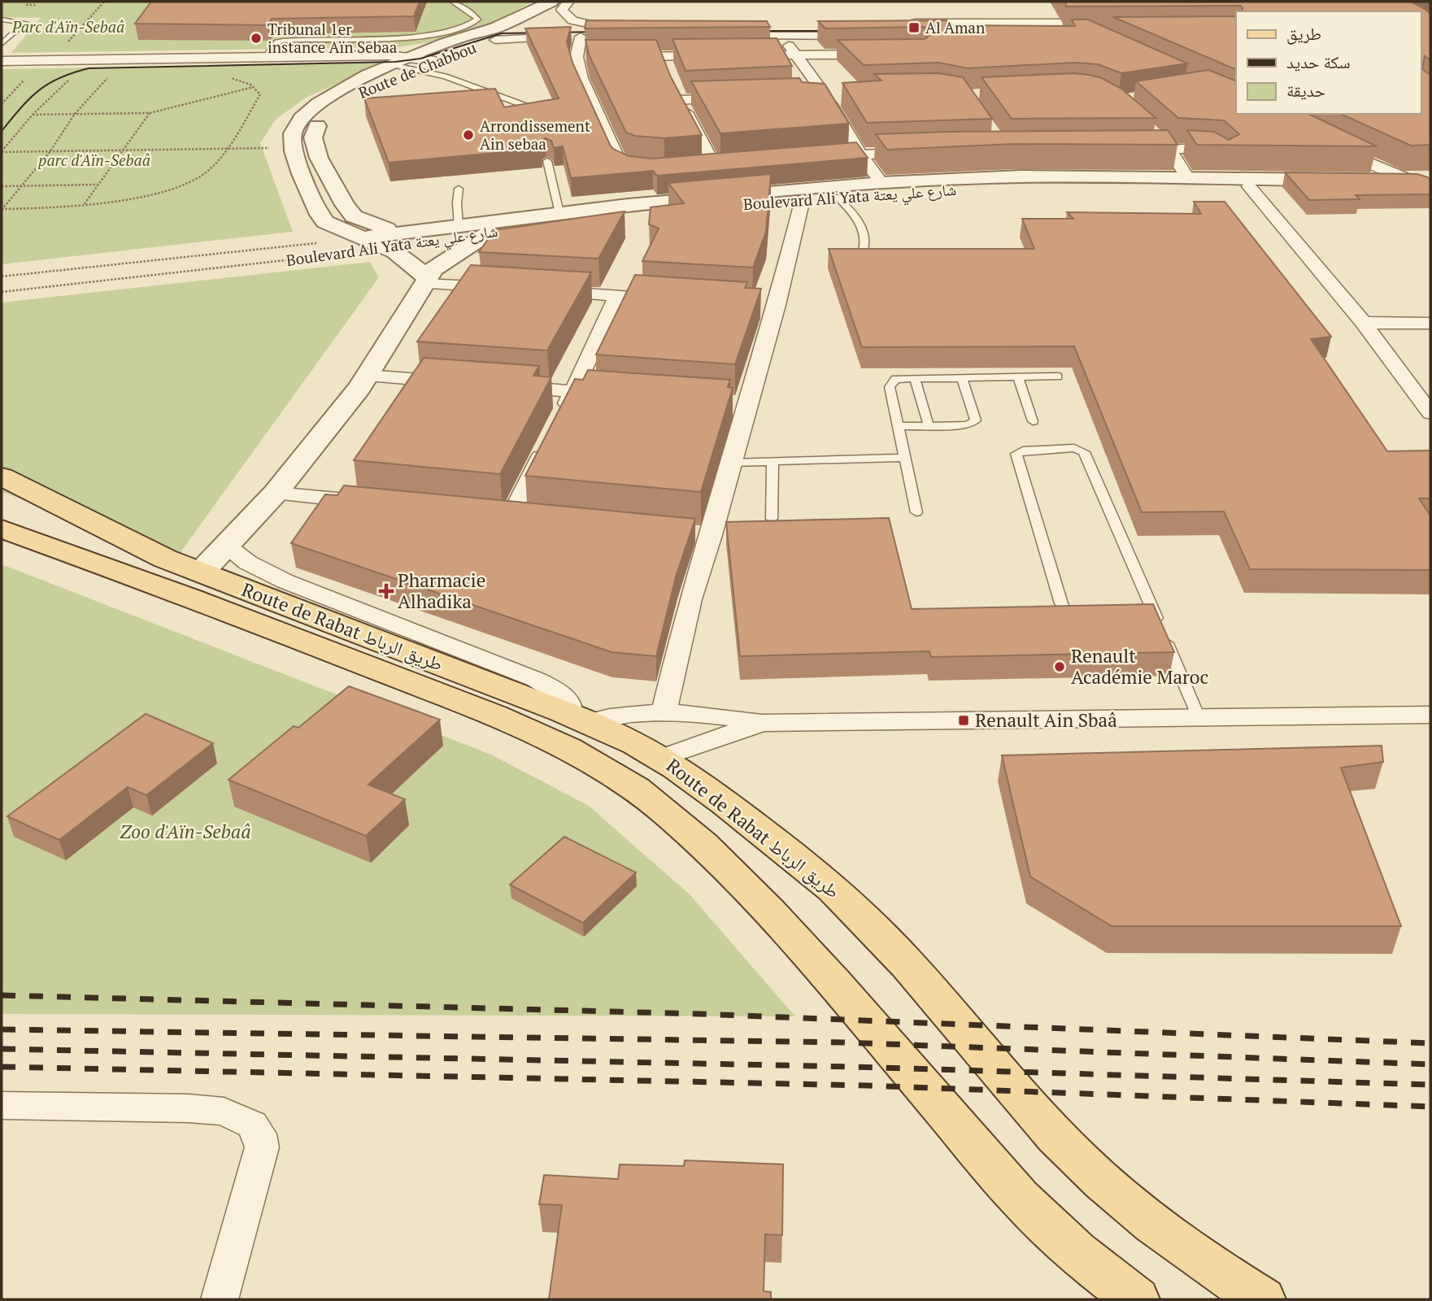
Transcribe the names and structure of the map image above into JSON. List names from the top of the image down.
{
  "streets": {
    "main road": ["Route de Rabat طريق الرباط"],
    "street": ["Route de Chabbou", "Boulevard Ali Yata شارع علي يعتة"]
  },
  "crossings": [
    ["Route de Chabbou", "Boulevard Ali Yata شارع علي يعتة"]
  ],
  "parks": ["Parc d'Aïn-Sebaâ", "parc d'Aïn-Sebaâ", "Zoo d'Aïn-Sebaâ"],
  "places": {
    "transit": ["Al Aman", "Renault Ain Sbaâ"],
    "other": ["Tribunal 1er instance Aïn Sebaa", "Arrondissement Ain sebaa", "Renault Académie Maroc"],
    "health": ["Pharmacie Alhadika"]
  },
  "legend": ["طريق", "سكة حديد", "حديقة"]
}
